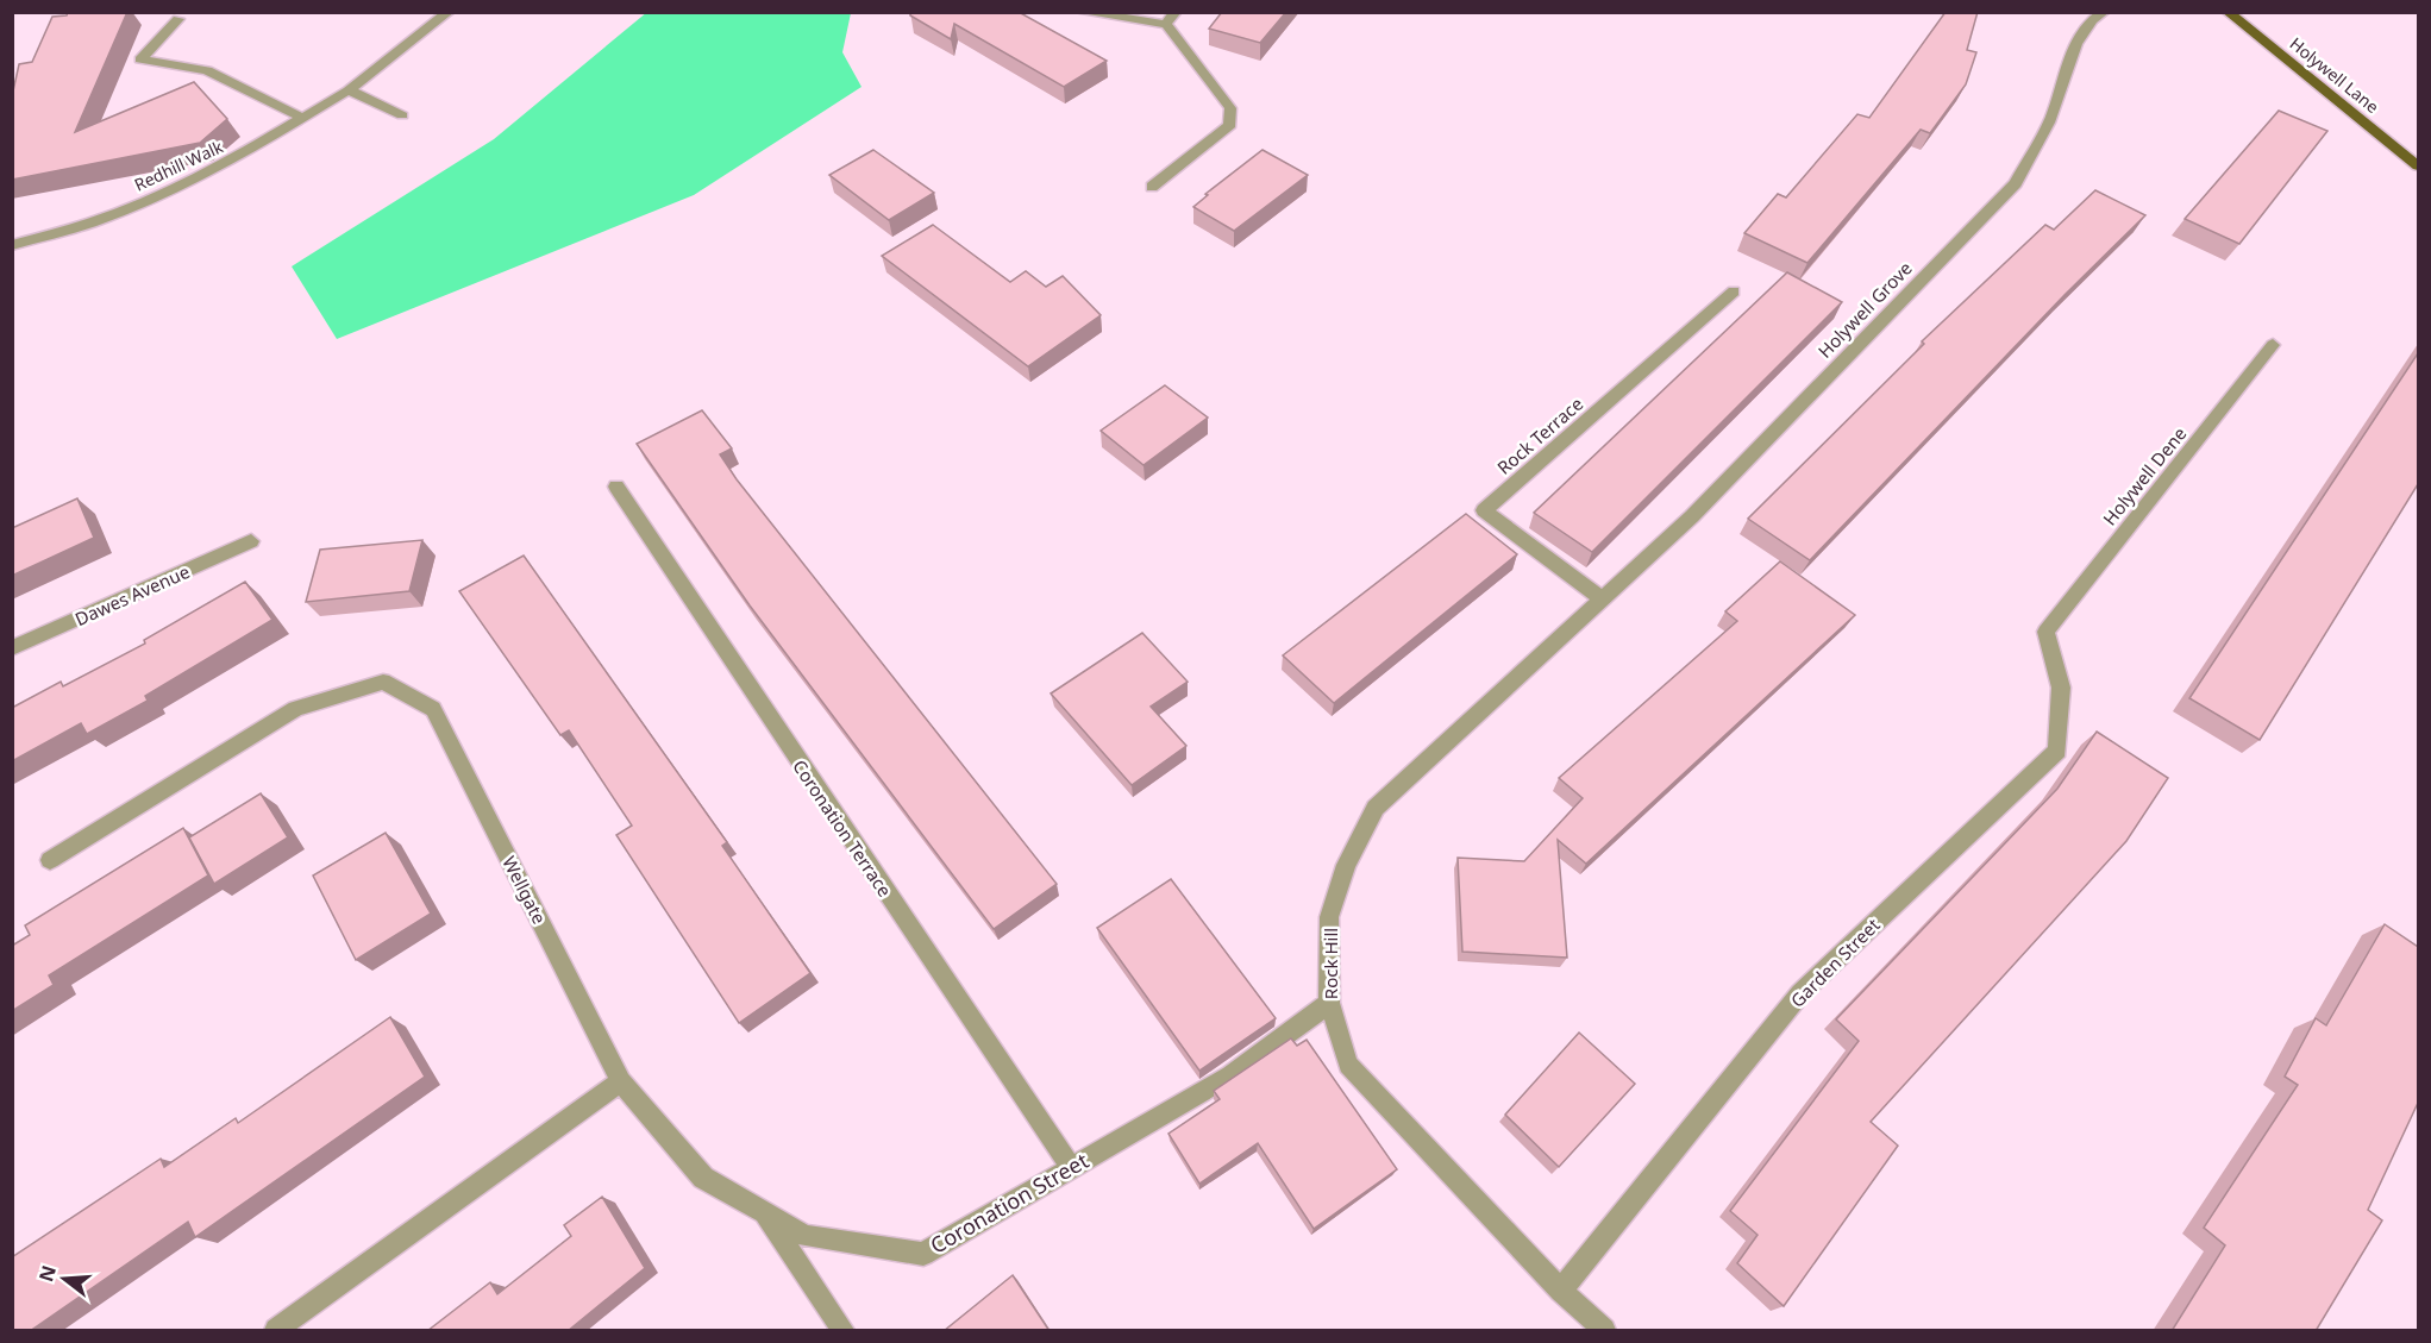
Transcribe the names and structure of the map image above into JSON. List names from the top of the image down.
{
  "streets": {
    "main road": ["Holywell Lane"],
    "street": [
      "Redhill Walk",
      "Holywell Grove",
      "Rock Terrace",
      "Holywell Dene",
      "Dawes Avenue",
      "Coronation Terrace",
      "Wellgate",
      "Garden Street",
      "Rock Hill",
      "Coronation Street"
    ]
  },
  "crossings": [
    ["Holywell Grove", "Rock Terrace"],
    ["Holywell Grove", "Rock Hill"],
    ["Rock Terrace", "Rock Hill"],
    ["Holywell Dene", "Garden Street"],
    ["Coronation Terrace", "Coronation Street"],
    ["Wellgate", "Coronation Street"],
    ["Garden Street", "Rock Hill"],
    ["Rock Hill", "Coronation Street"]
  ],
  "north": "left"
}
